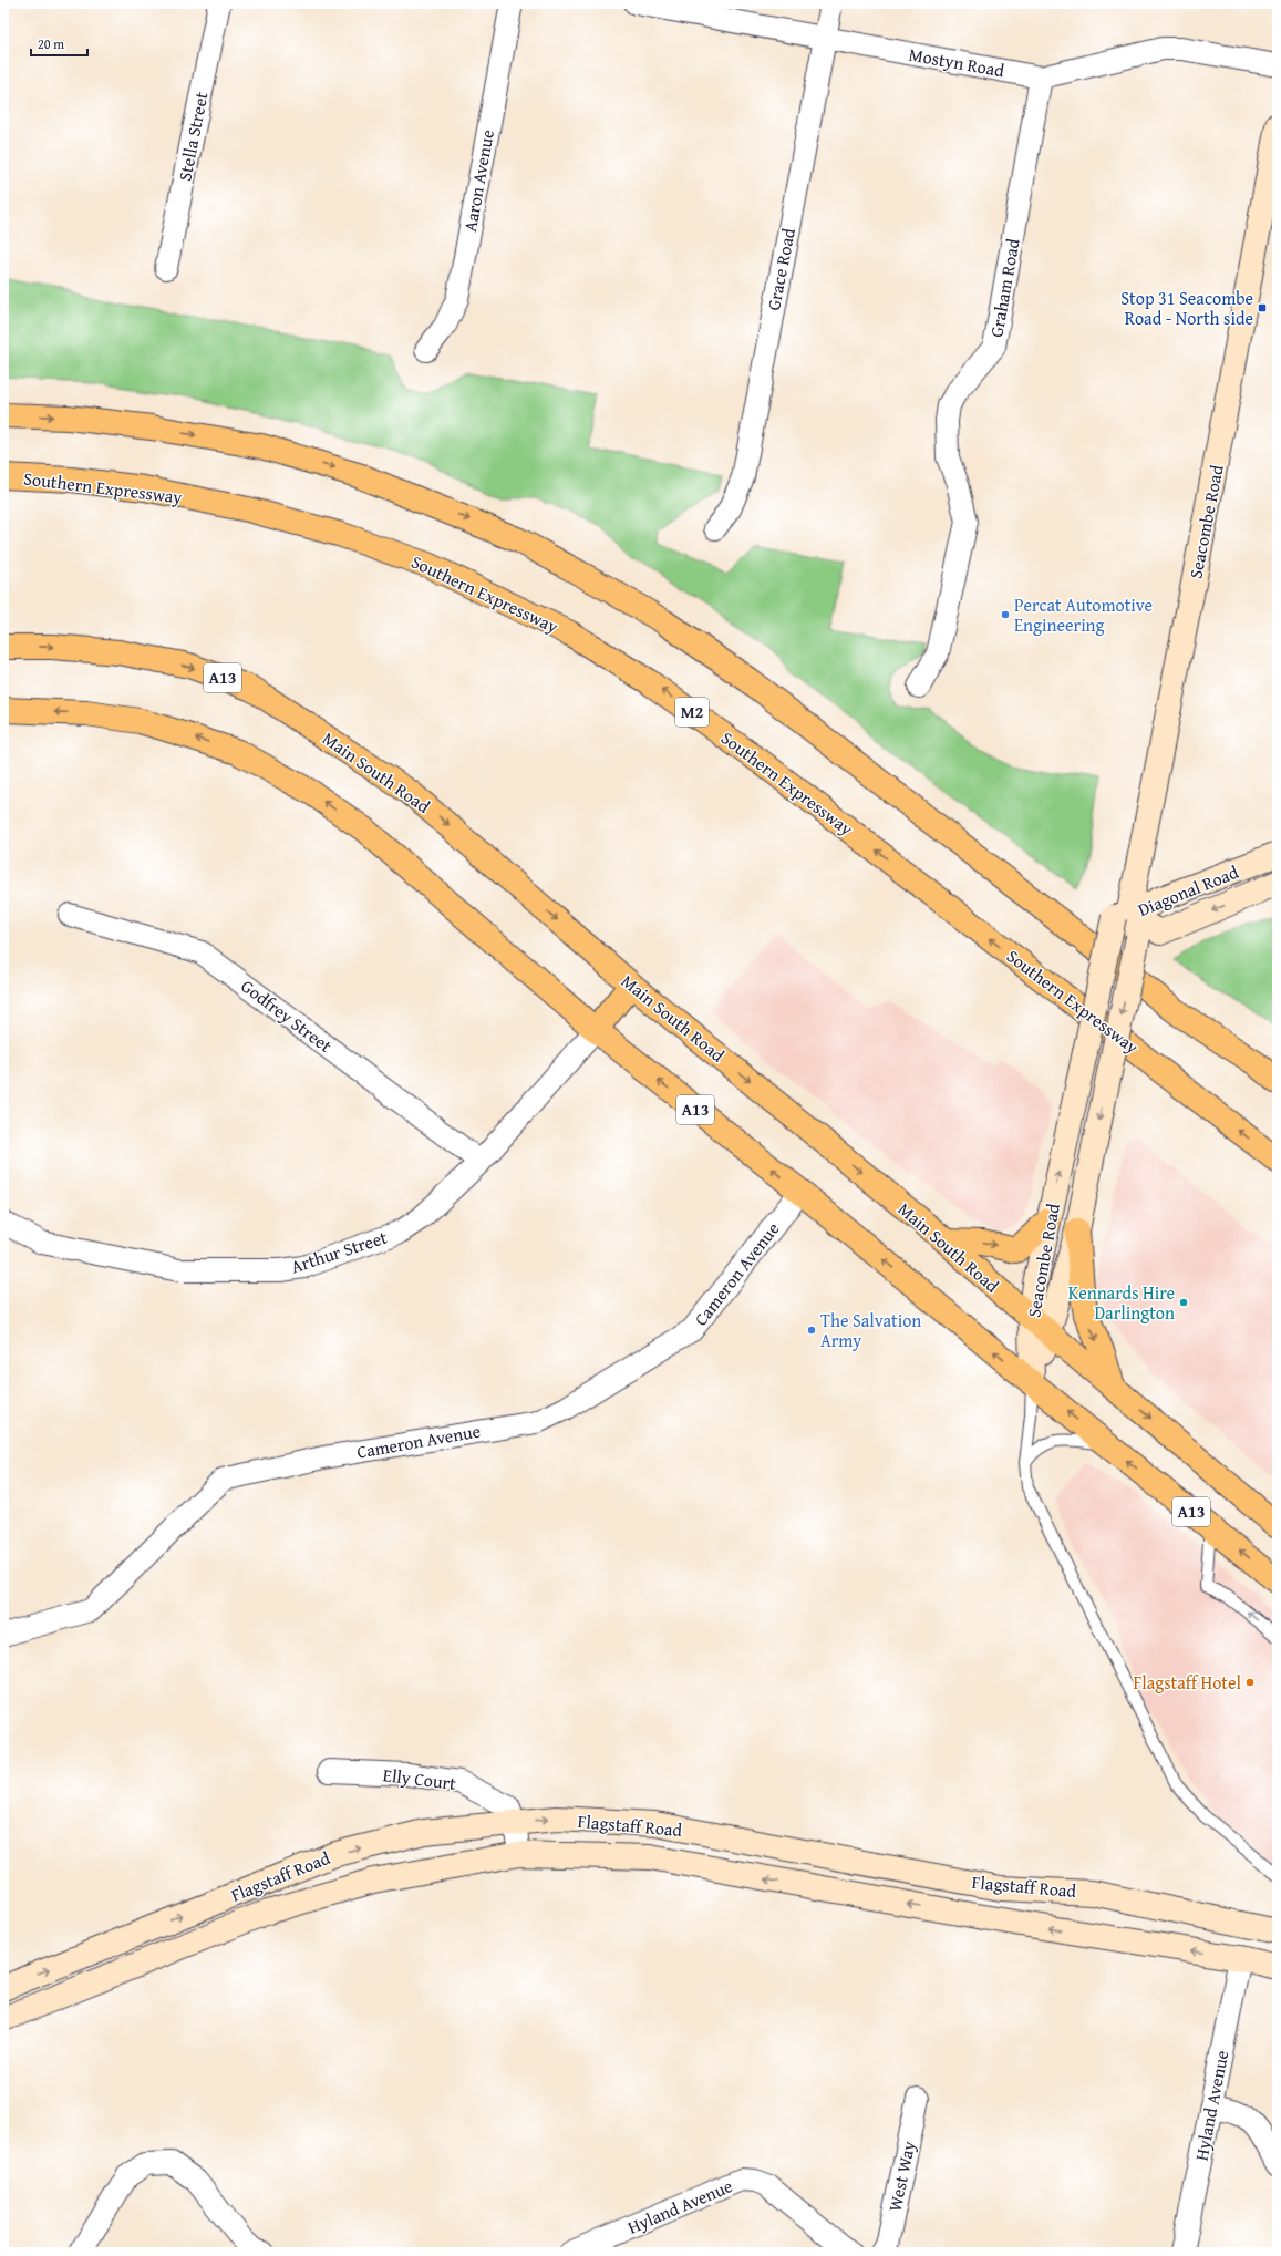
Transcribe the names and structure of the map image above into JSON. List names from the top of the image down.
{
  "streets": {
    "highway": [
      "Southern Expressway",
      "A13",
      "M2",
      "Main South Road"
    ],
    "main road": ["Seacombe Road", "Diagonal Road", "Flagstaff Road"],
    "street": [
      "Mostyn Road",
      "Stella Street",
      "Aaron Avenue",
      "Grace Road",
      "Graham Road",
      "Godfrey Street",
      "Arthur Street",
      "Cameron Avenue",
      "Elly Court",
      "Hyland Avenue",
      "West Way"
    ]
  },
  "crossings": [
    ["Mostyn Road", "Grace Road"],
    ["Mostyn Road", "Graham Road"],
    ["Seacombe Road", "A13"],
    ["Seacombe Road", "Main South Road"],
    ["Seacombe Road", "Diagonal Road"],
    ["A13", "Arthur Street"],
    ["A13", "Cameron Avenue"],
    ["Godfrey Street", "Arthur Street"],
    ["Elly Court", "Flagstaff Road"],
    ["Flagstaff Road", "Hyland Avenue"]
  ],
  "places": {
    "transit": ["Stop 31 Seacombe Road - North side"],
    "other": [
      "Percat Automotive Engineering",
      "Kennards Hire Darlington",
      "The Salvation Army",
      "Flagstaff Hotel"
    ]
  },
  "scale_bar": "20 m"
}
